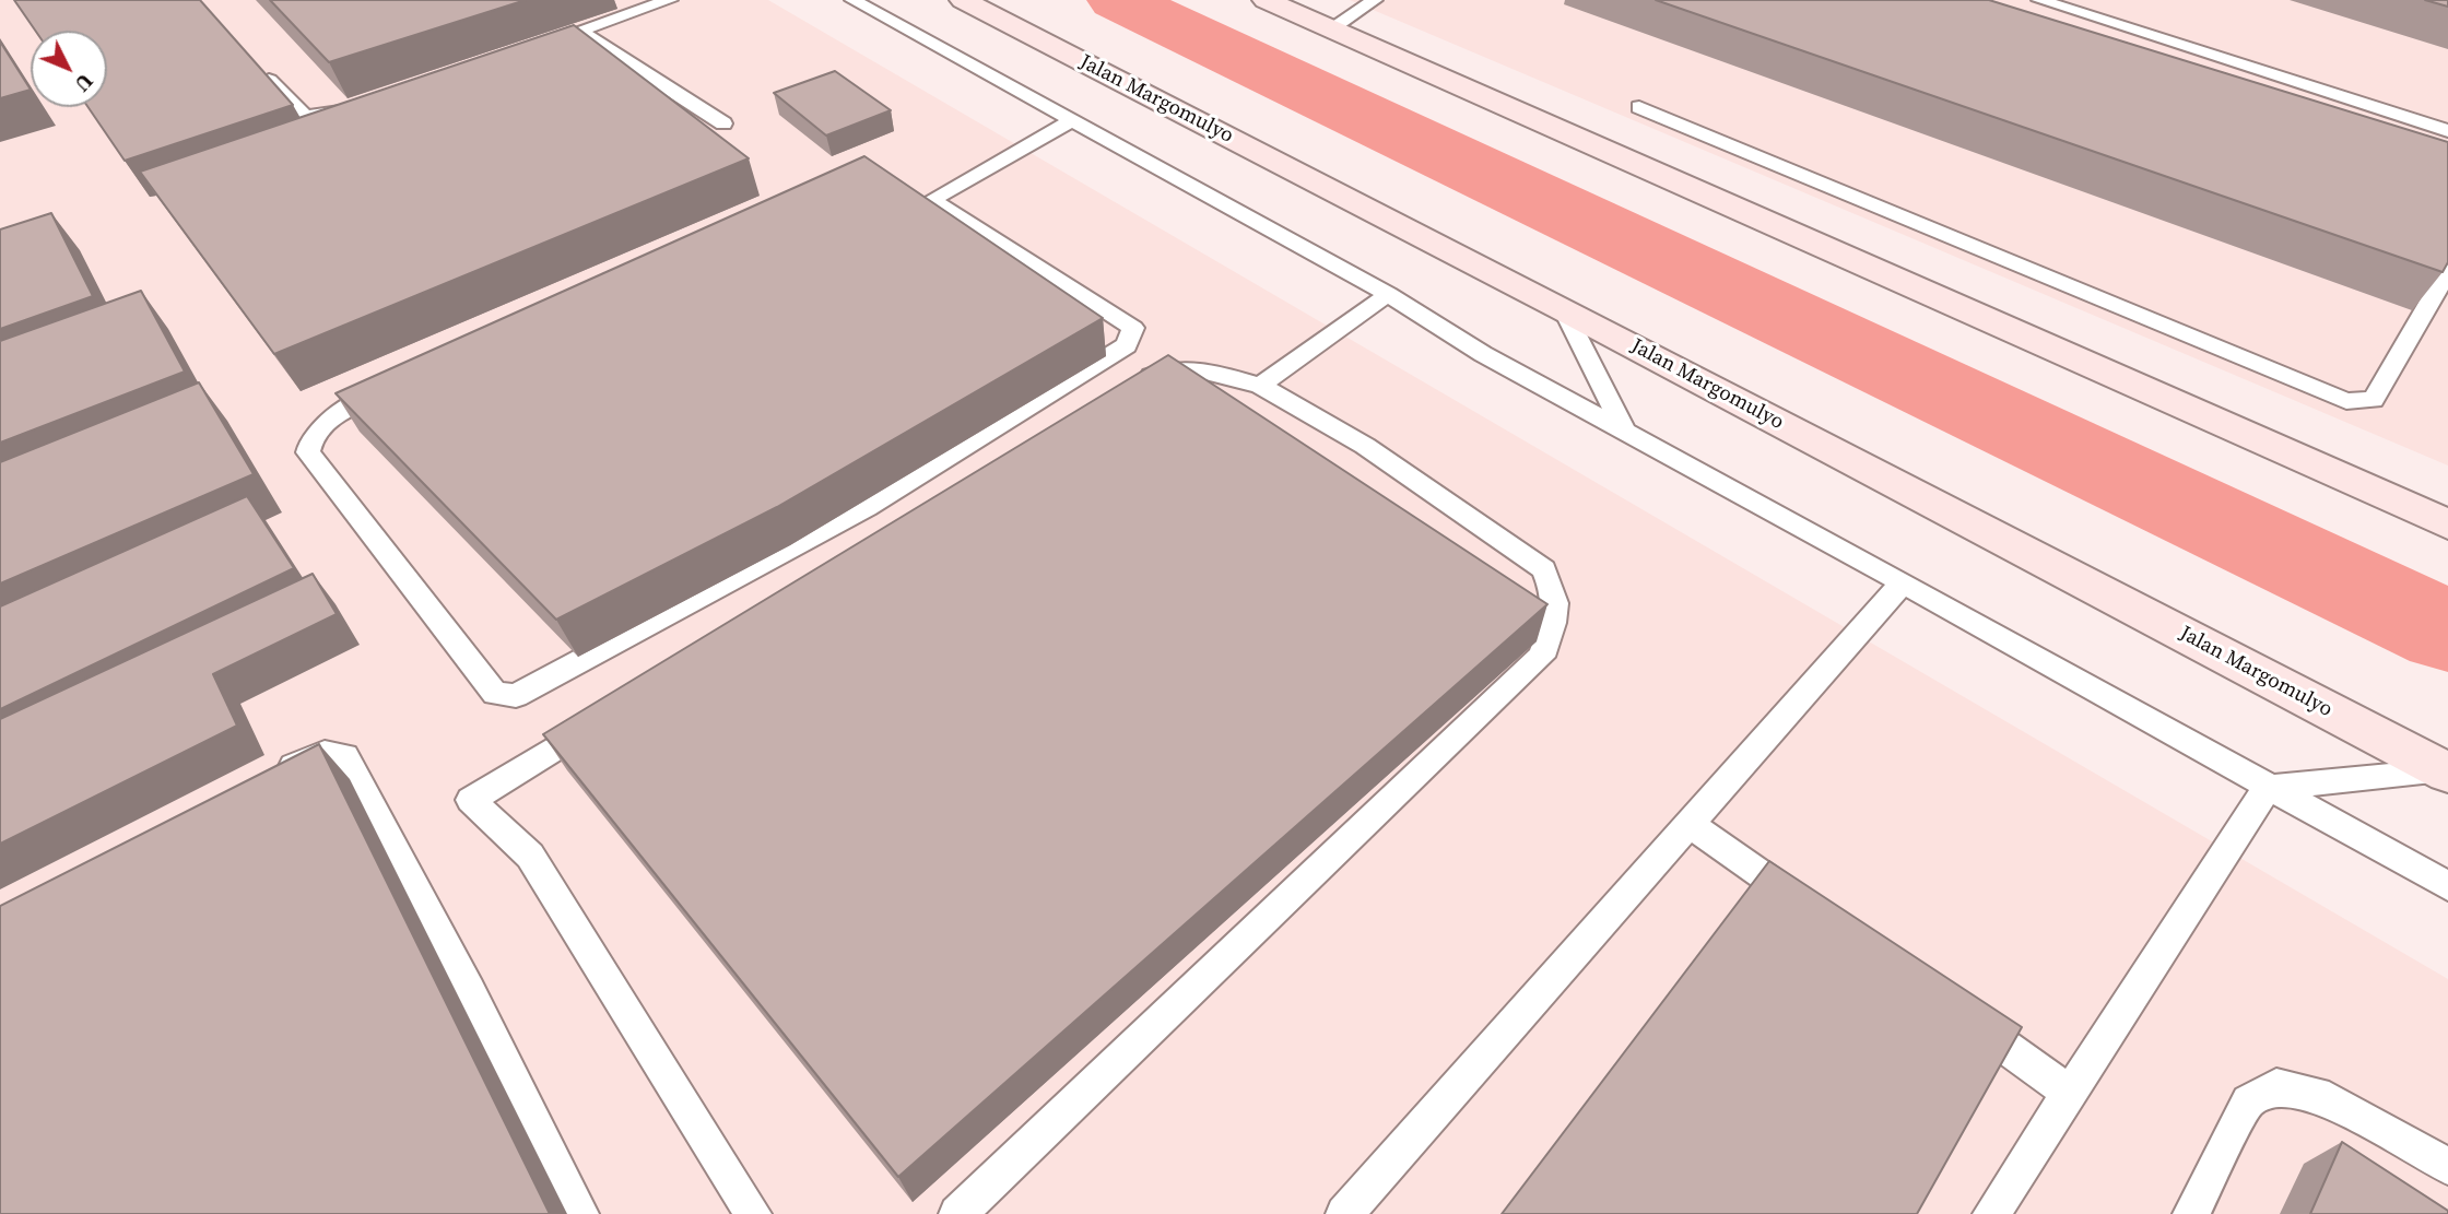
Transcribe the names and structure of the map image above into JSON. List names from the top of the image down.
{
  "streets": {
    "main road": ["Jalan Margomulyo"]
  },
  "north": "bottom right"
}
